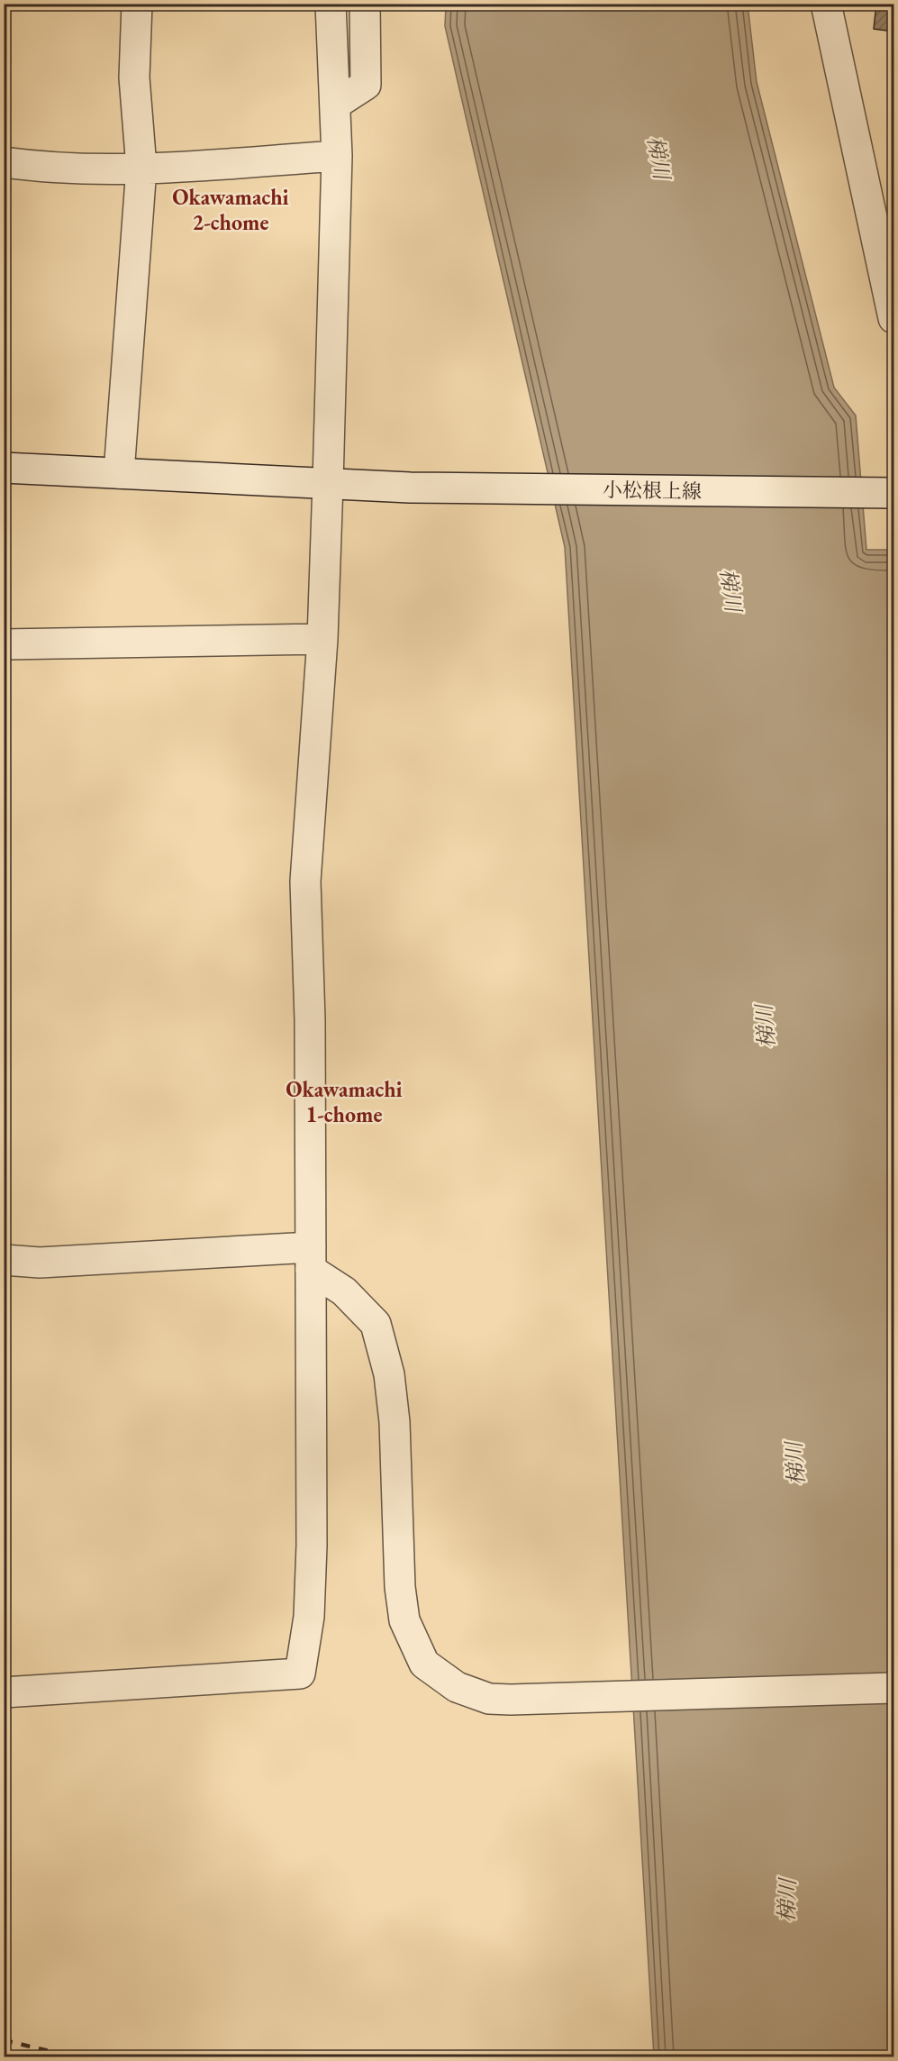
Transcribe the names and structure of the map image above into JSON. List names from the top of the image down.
{
  "streets": {
    "street": ["小松根上線"]
  },
  "districts": ["Okawamachi 2-chome", "Okawamachi 1-chome"],
  "water": ["梯川"]
}
